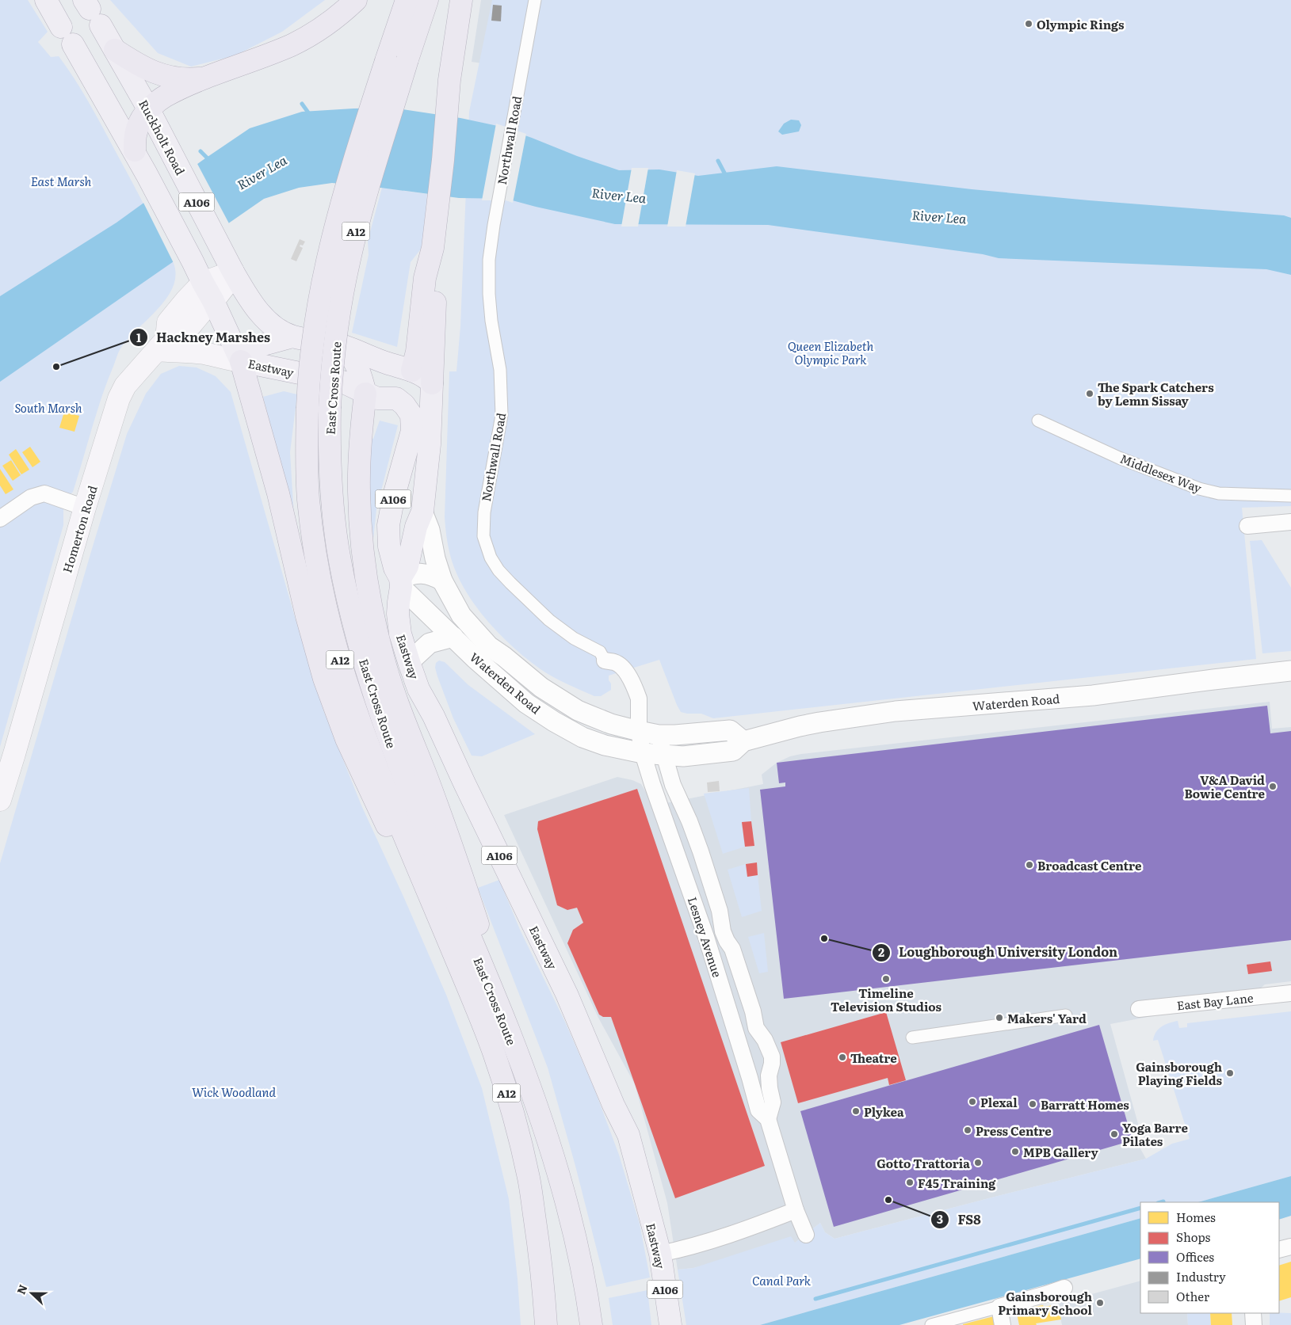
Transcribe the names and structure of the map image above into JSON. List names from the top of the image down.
{
  "streets": {
    "highway": ["A12", "East Cross Route"],
    "main road": [
      "Ruckholt Road",
      "A106",
      "Eastway",
      "Homerton Road"
    ],
    "street": [
      "Northwall Road",
      "Middlesex Way",
      "Waterden Road",
      "Lesney Avenue",
      "East Bay Lane"
    ]
  },
  "crossings": [
    ["Ruckholt Road", "Eastway"],
    ["Northwall Road", "Waterden Road"],
    ["Northwall Road", "Lesney Avenue"],
    ["A106", "Eastway"],
    ["A12", "Eastway"],
    ["A12", "East Cross Route"],
    ["Eastway", "Waterden Road"],
    ["Waterden Road", "Lesney Avenue"]
  ],
  "water": ["River Lea"],
  "parks": [
    "East Marsh",
    "Queen Elizabeth Olympic Park",
    "South Marsh",
    "Wick Woodland",
    "Canal Park"
  ],
  "places": [
    "Olympic Rings",
    "Hackney Marshes",
    "The Spark Catchers by Lemn Sissay",
    "V&A David Bowie Centre",
    "Broadcast Centre",
    "Loughborough University London",
    "Timeline Television Studios",
    "Makers' Yard",
    "Theatre",
    "Gainsborough Playing Fields",
    "Plexal",
    "Barratt Homes",
    "Plykea",
    "Press Centre",
    "Yoga Barre Pilates",
    "MPB Gallery",
    "Gotto Trattoria",
    "F45 Training",
    "FS8",
    "Gainsborough Primary School"
  ],
  "legend": [
    "Homes",
    "Shops",
    "Offices",
    "Industry",
    "Other"
  ],
  "north": "left"
}
